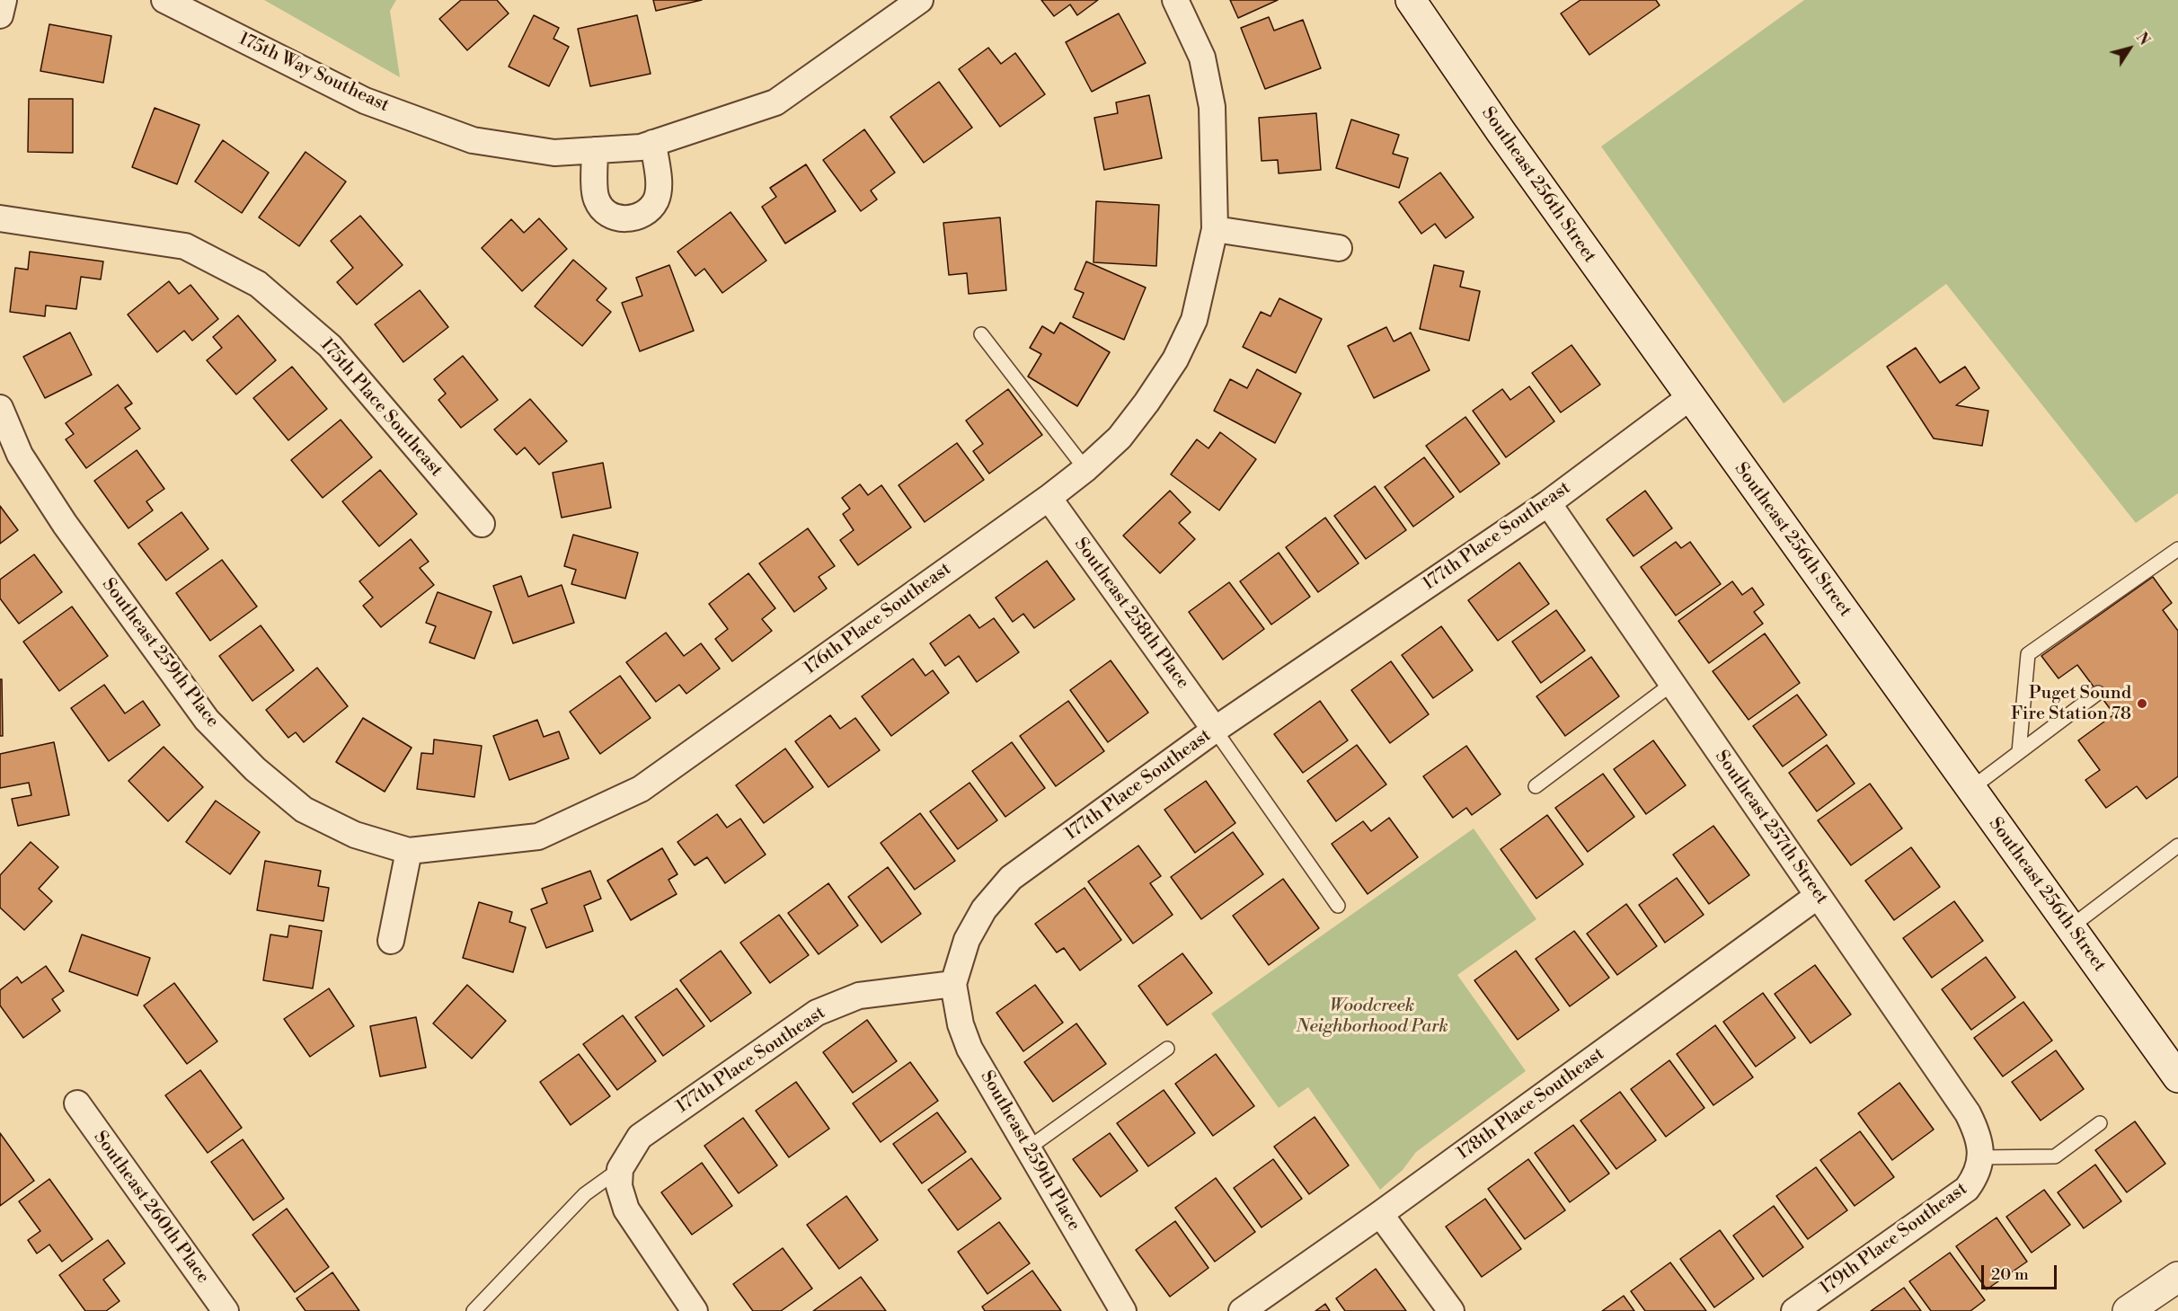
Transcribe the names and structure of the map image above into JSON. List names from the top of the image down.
{
  "streets": {
    "main road": ["Southeast 256th Street"],
    "street": [
      "175th Way Southeast",
      "175th Place Southeast",
      "177th Place Southeast",
      "Southeast 258th Place",
      "176th Place Southeast",
      "Southeast 259th Place",
      "Southeast 257th Street",
      "178th Place Southeast",
      "Southeast 260th Place",
      "179th Place Southeast"
    ]
  },
  "crossings": [
    ["Southeast 256th Street", "177th Place Southeast"],
    ["177th Place Southeast", "Southeast 258th Place"],
    ["177th Place Southeast", "Southeast 259th Place"],
    ["177th Place Southeast", "Southeast 257th Street"],
    ["Southeast 258th Place", "176th Place Southeast"],
    ["176th Place Southeast", "Southeast 259th Place"],
    ["Southeast 257th Street", "178th Place Southeast"],
    ["Southeast 257th Street", "179th Place Southeast"]
  ],
  "parks": ["Woodcreek Neighborhood Park"],
  "places": ["Puget Sound Fire Station 78"],
  "scale_bar": "20 m",
  "north": "top right"
}
